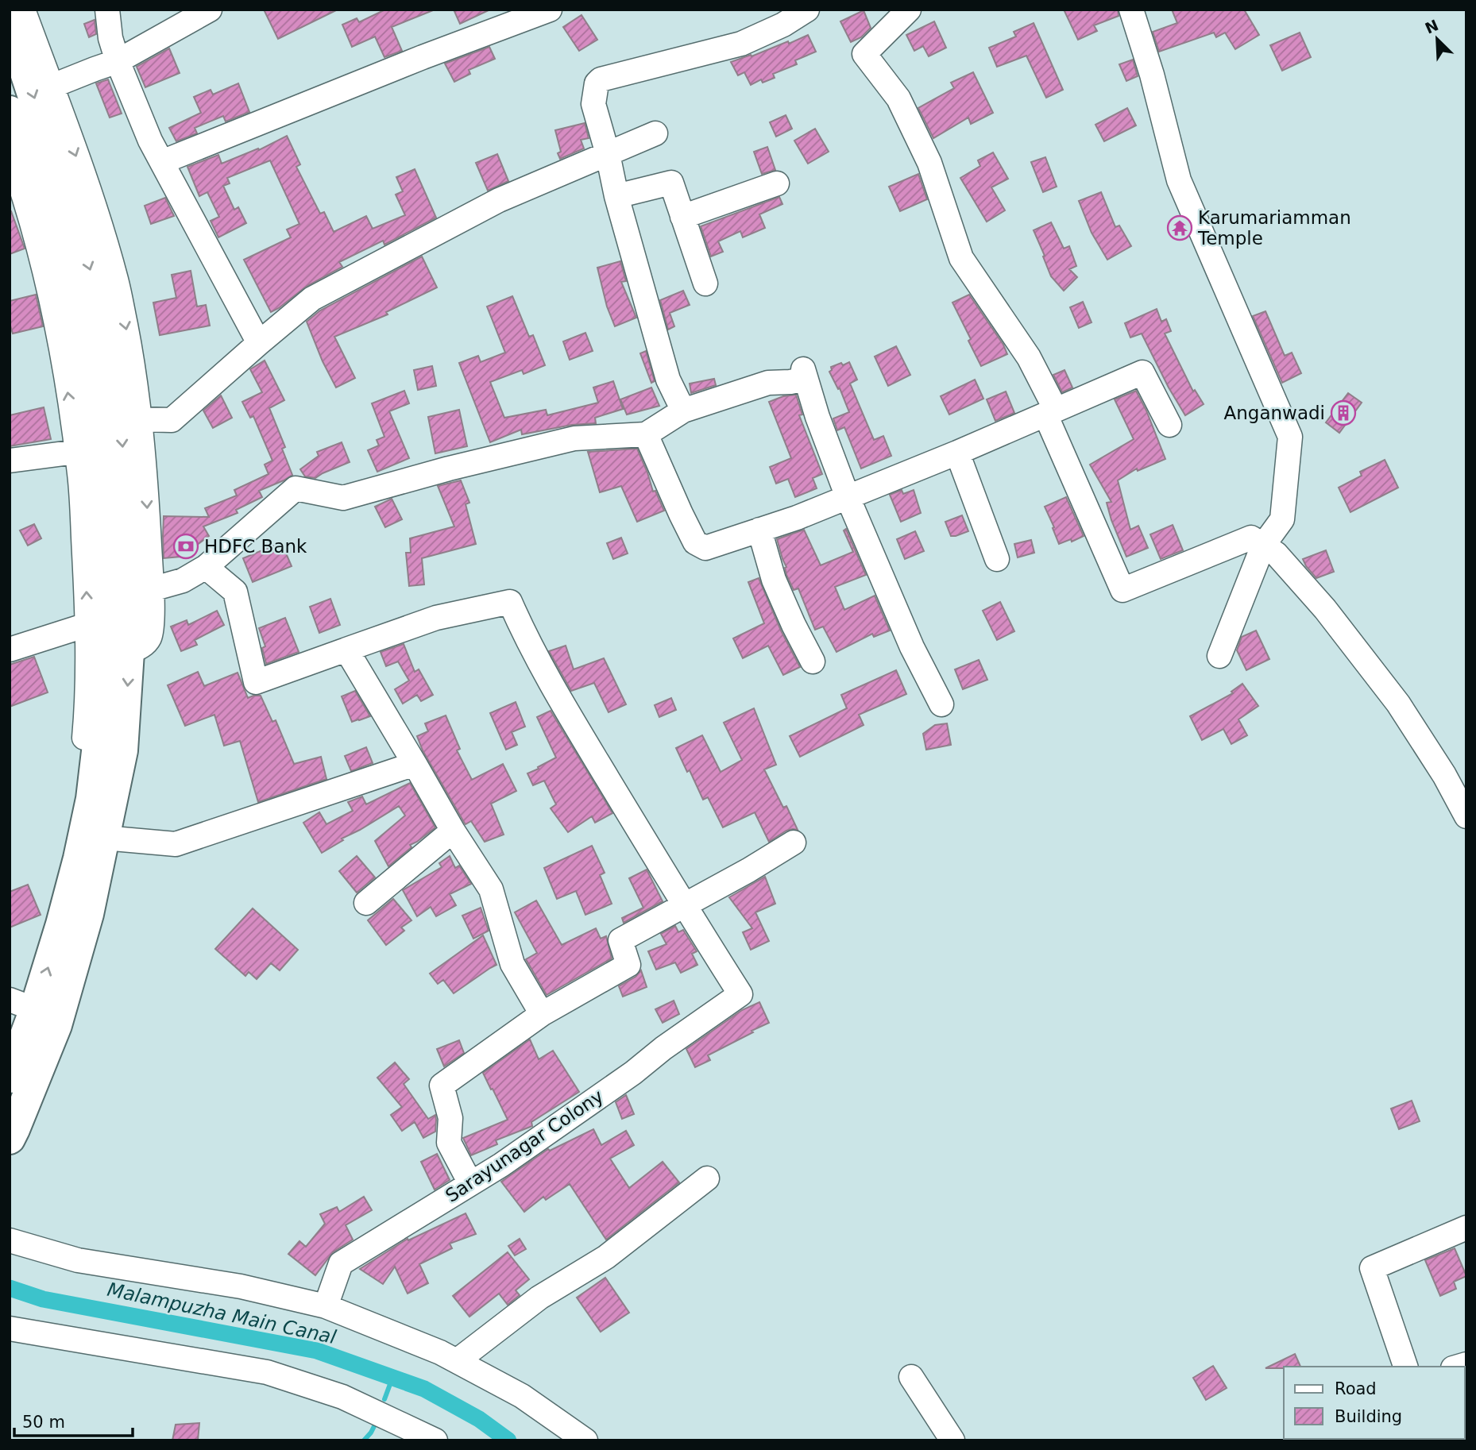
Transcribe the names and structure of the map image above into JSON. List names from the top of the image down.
{
  "streets": {
    "street": ["Sarayunagar Colony"]
  },
  "water": ["Malampuzha Main Canal"],
  "places": {
    "temple": ["Karumariamman Temple"],
    "building": ["Anganwadi"],
    "bank": ["HDFC Bank"]
  },
  "legend": ["Road", "Building"],
  "scale_bar": "50 m",
  "north": "top left"
}
